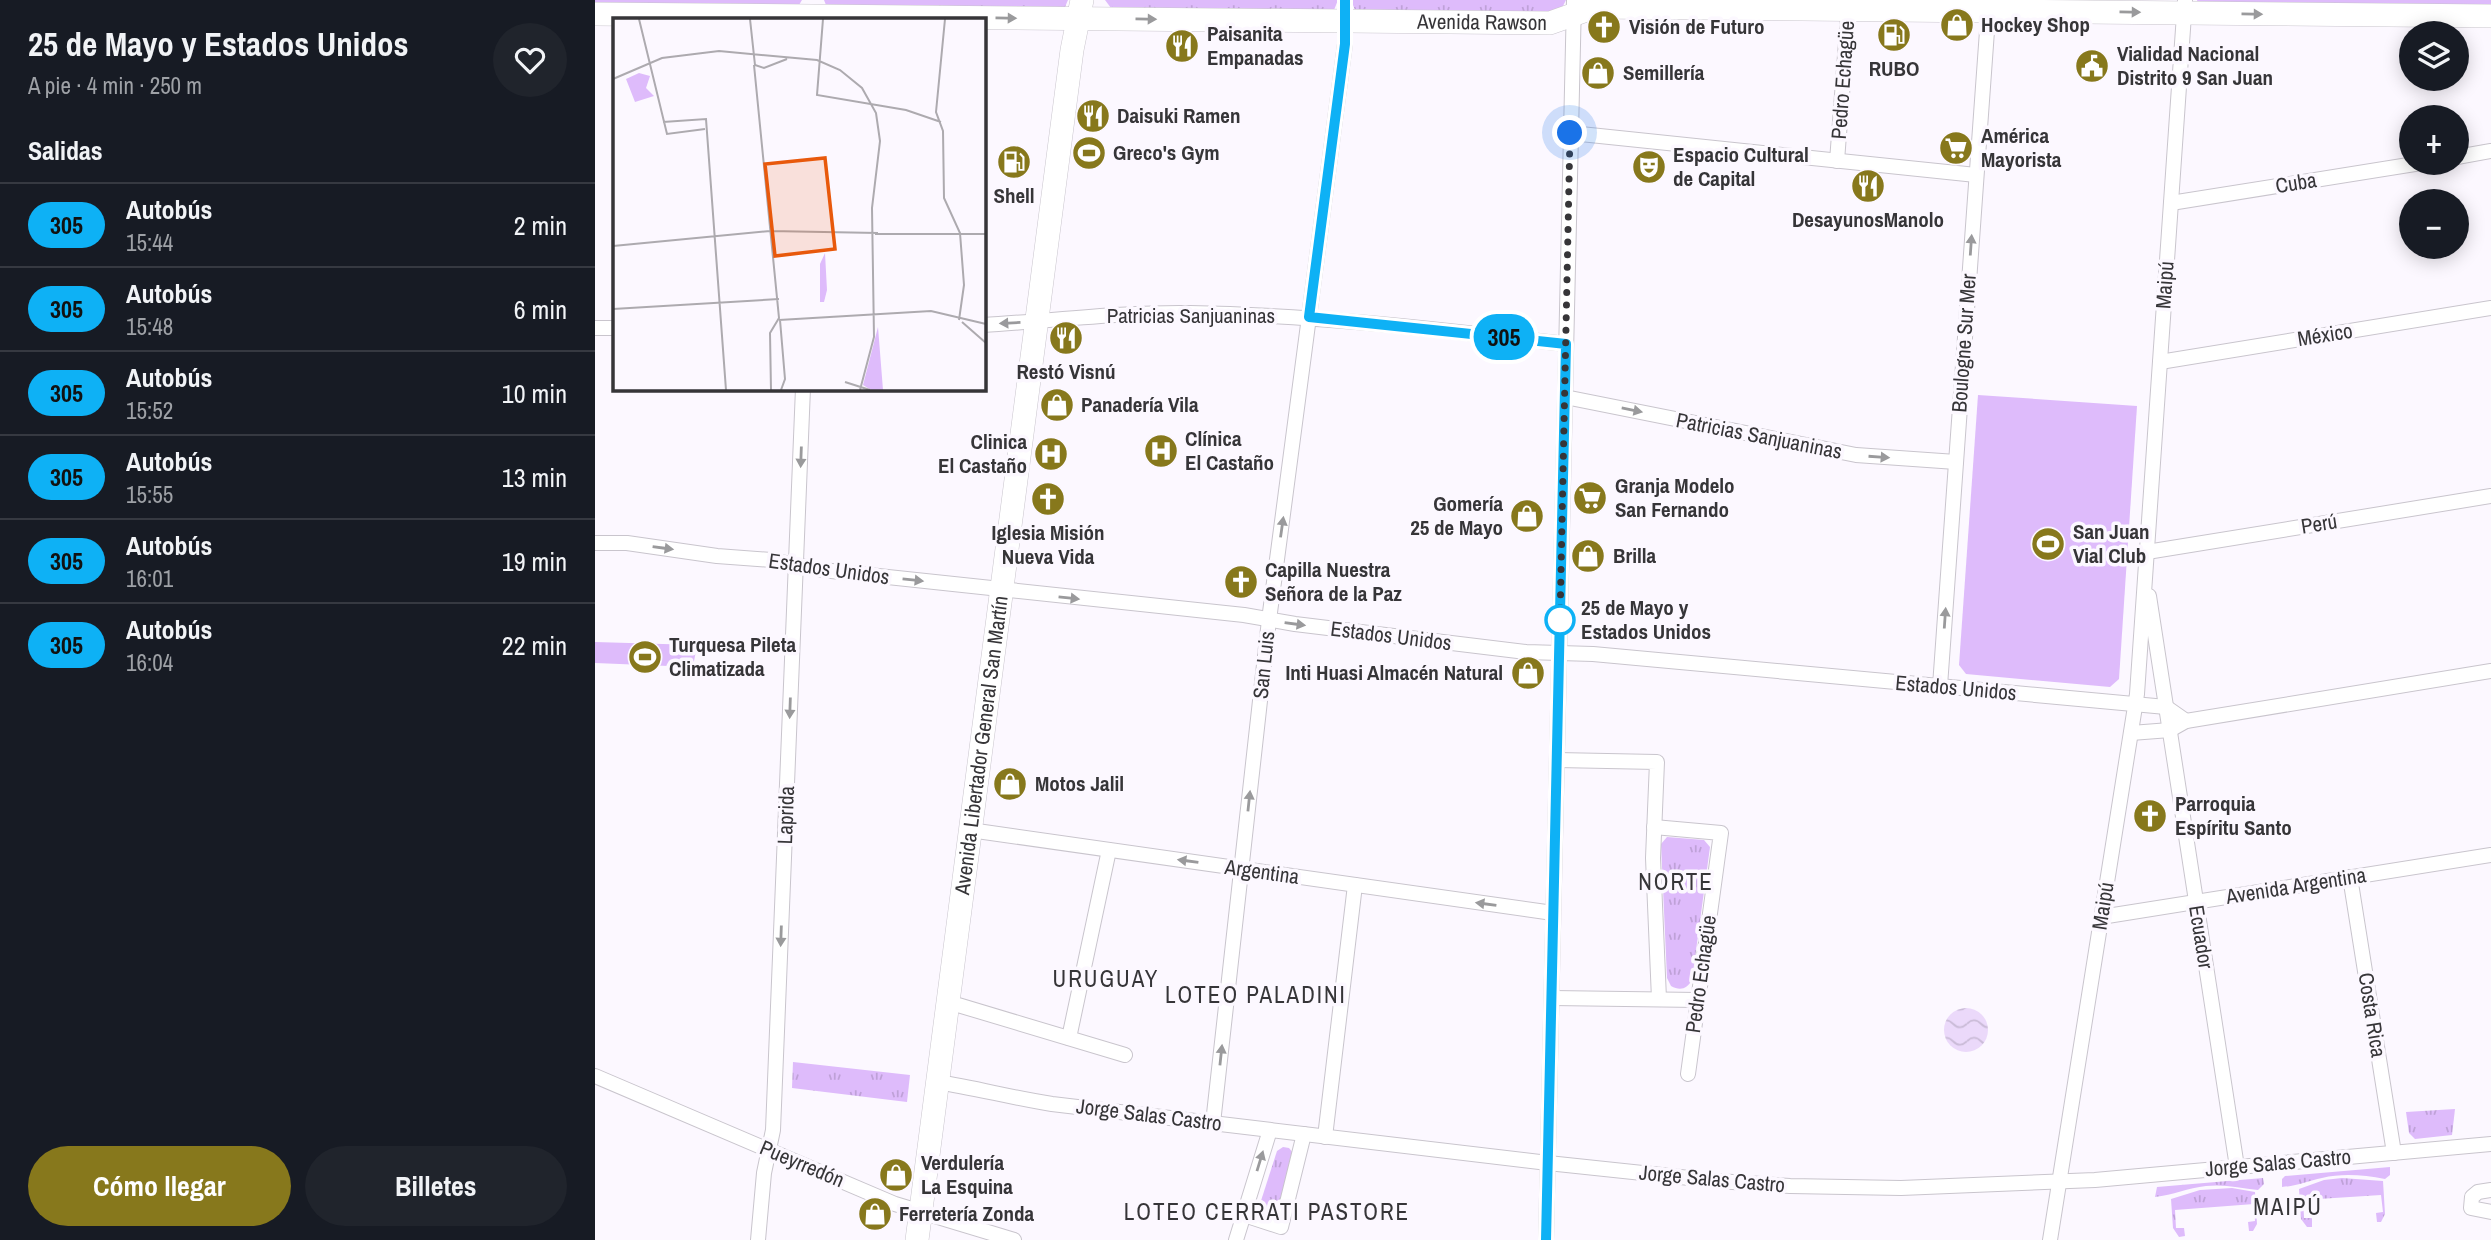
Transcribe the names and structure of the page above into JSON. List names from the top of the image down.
{
  "streets": {
    "main road": ["Avenida Rawson", "Avenida Libertador General San Martín"],
    "street": [
      "Pedro Echagüe",
      "Cuba",
      "Maipú",
      "Patricias Sanjuaninas",
      "México",
      "Boulogne Sur Mer",
      "Perú",
      "Estados Unidos",
      "San Luis",
      "Laprida",
      "Argentina",
      "Avenida Argentina",
      "Ecuador",
      "Costa Rica",
      "Jorge Salas Castro",
      "Pueyrredón"
    ]
  },
  "crossings": [
    ["Avenida Rawson", "Pedro Echagüe"],
    ["Avenida Rawson", "Maipú"],
    ["Avenida Rawson", "Boulogne Sur Mer"],
    ["Avenida Rawson", "San Luis"],
    ["Avenida Rawson", "Avenida Libertador General San Martín"],
    ["Cuba", "Maipú"],
    ["Maipú", "México"],
    ["Maipú", "Perú"],
    ["Maipú", "Estados Unidos"],
    ["Maipú", "Avenida Argentina"],
    ["Maipú", "Ecuador"],
    ["Maipú", "Jorge Salas Castro"],
    ["Patricias Sanjuaninas", "Boulogne Sur Mer"],
    ["Patricias Sanjuaninas", "San Luis"],
    ["Patricias Sanjuaninas", "Avenida Libertador General San Martín"],
    ["Boulogne Sur Mer", "Estados Unidos"],
    ["Estados Unidos", "San Luis"],
    ["Estados Unidos", "Avenida Libertador General San Martín"],
    ["Estados Unidos", "Laprida"],
    ["Estados Unidos", "Ecuador"],
    ["San Luis", "Argentina"],
    ["San Luis", "Jorge Salas Castro"],
    ["Avenida Libertador General San Martín", "Argentina"],
    ["Avenida Libertador General San Martín", "Jorge Salas Castro"],
    ["Avenida Libertador General San Martín", "Pueyrredón"],
    ["Laprida", "Pueyrredón"],
    ["Avenida Argentina", "Ecuador"],
    ["Avenida Argentina", "Costa Rica"],
    ["Ecuador", "Jorge Salas Castro"],
    ["Costa Rica", "Jorge Salas Castro"]
  ],
  "one_way": [
    "Avenida Rawson",
    "Boulogne Sur Mer",
    "Estados Unidos",
    "Laprida",
    "Argentina"
  ],
  "districts": [
    "NORTE",
    "URUGUAY",
    "LOTEO PALADINI",
    "MAIPÚ",
    "LOTEO CERRATI PASTORE"
  ],
  "places": {
    "shop": [
      "Hockey Shop",
      "Semillería",
      "Panadería Vila",
      "Gomería 25 de Mayo",
      "Brilla",
      "Inti Huasi Almacén Natural",
      "Motos Jalil",
      "Verdulería La Esquina",
      "Ferretería Zonda"
    ],
    "church": [
      "Visión de Futuro",
      "Iglesia Misión Nueva Vida",
      "Capilla Nuestra Señora de la Paz",
      "Parroquia Espíritu Santo"
    ],
    "fuel station": ["RUBO", "Shell"],
    "restaurant": [
      "Paisanita Empanadas",
      "Daisuki Ramen",
      "DesayunosManolo",
      "Restó Visnú"
    ],
    "public building": ["Vialidad Nacional Distrito 9 San Juan"],
    "supermarket": ["América Mayorista", "Granja Modelo San Fernando"],
    "sports": ["Greco's Gym", "San Juan Vial Club", "Turquesa Pileta Climatizada"],
    "theatre": ["Espacio Cultural de Capital"],
    "hospital": ["Clínica El Castaño", "Clinica El Castaño"],
    "other": ["25 de Mayo y Estados Unidos"]
  },
  "lines": ["bus line 305"],
  "page": {
    "heading": [
      ["25 de Mayo y Estados Unidos", "A pie · 4 min · 250 m"],
      "Salidas"
    ],
    "on_map": "305",
    "map_buttons": ["+", "−"],
    "list": [
      {
        "mark": "305",
        "name": "Autobús",
        "note": "15:44",
        "value": "2 min"
      },
      {
        "mark": "305",
        "name": "Autobús",
        "note": "15:48",
        "value": "6 min"
      },
      {
        "mark": "305",
        "name": "Autobús",
        "note": "15:52",
        "value": "10 min"
      },
      {
        "mark": "305",
        "name": "Autobús",
        "note": "15:55",
        "value": "13 min"
      },
      {
        "mark": "305",
        "name": "Autobús",
        "note": "16:01",
        "value": "19 min"
      },
      {
        "mark": "305",
        "name": "Autobús",
        "note": "16:04",
        "value": "22 min"
      }
    ],
    "buttons": ["Cómo llegar", "Billetes"]
  }
}
